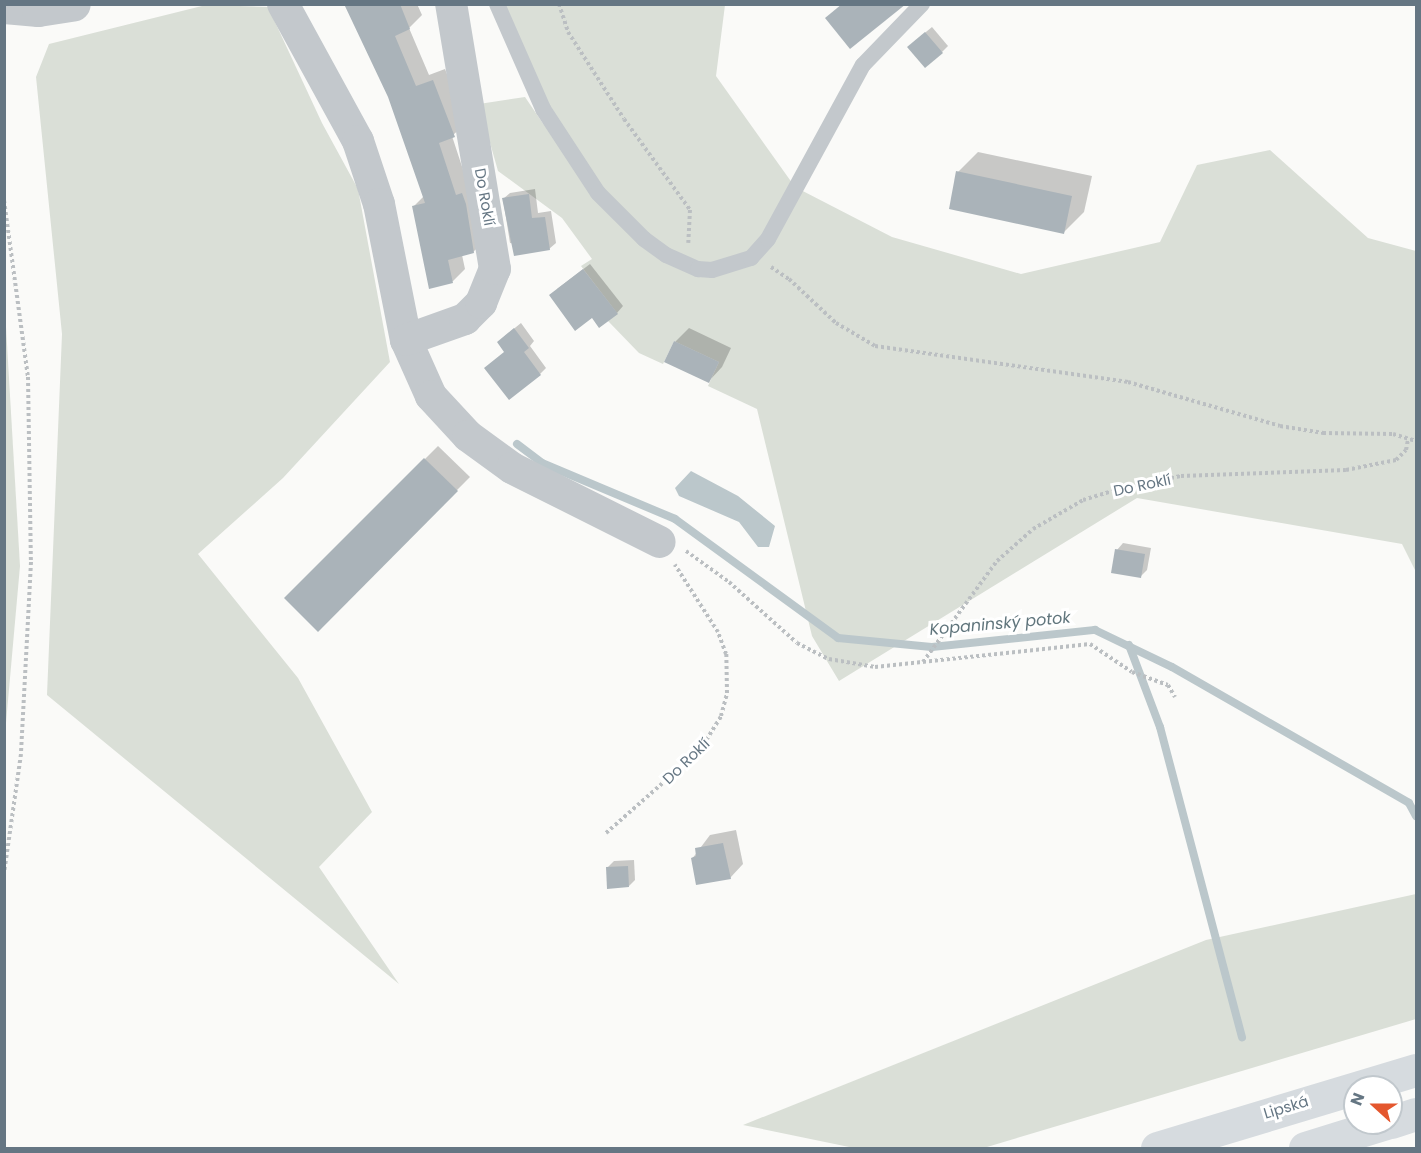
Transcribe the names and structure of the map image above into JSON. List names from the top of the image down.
{
  "streets": {
    "highway": ["Lipská"],
    "street": ["Do Roklí"]
  },
  "water": ["Kopaninský potok"],
  "north": "left"
}
